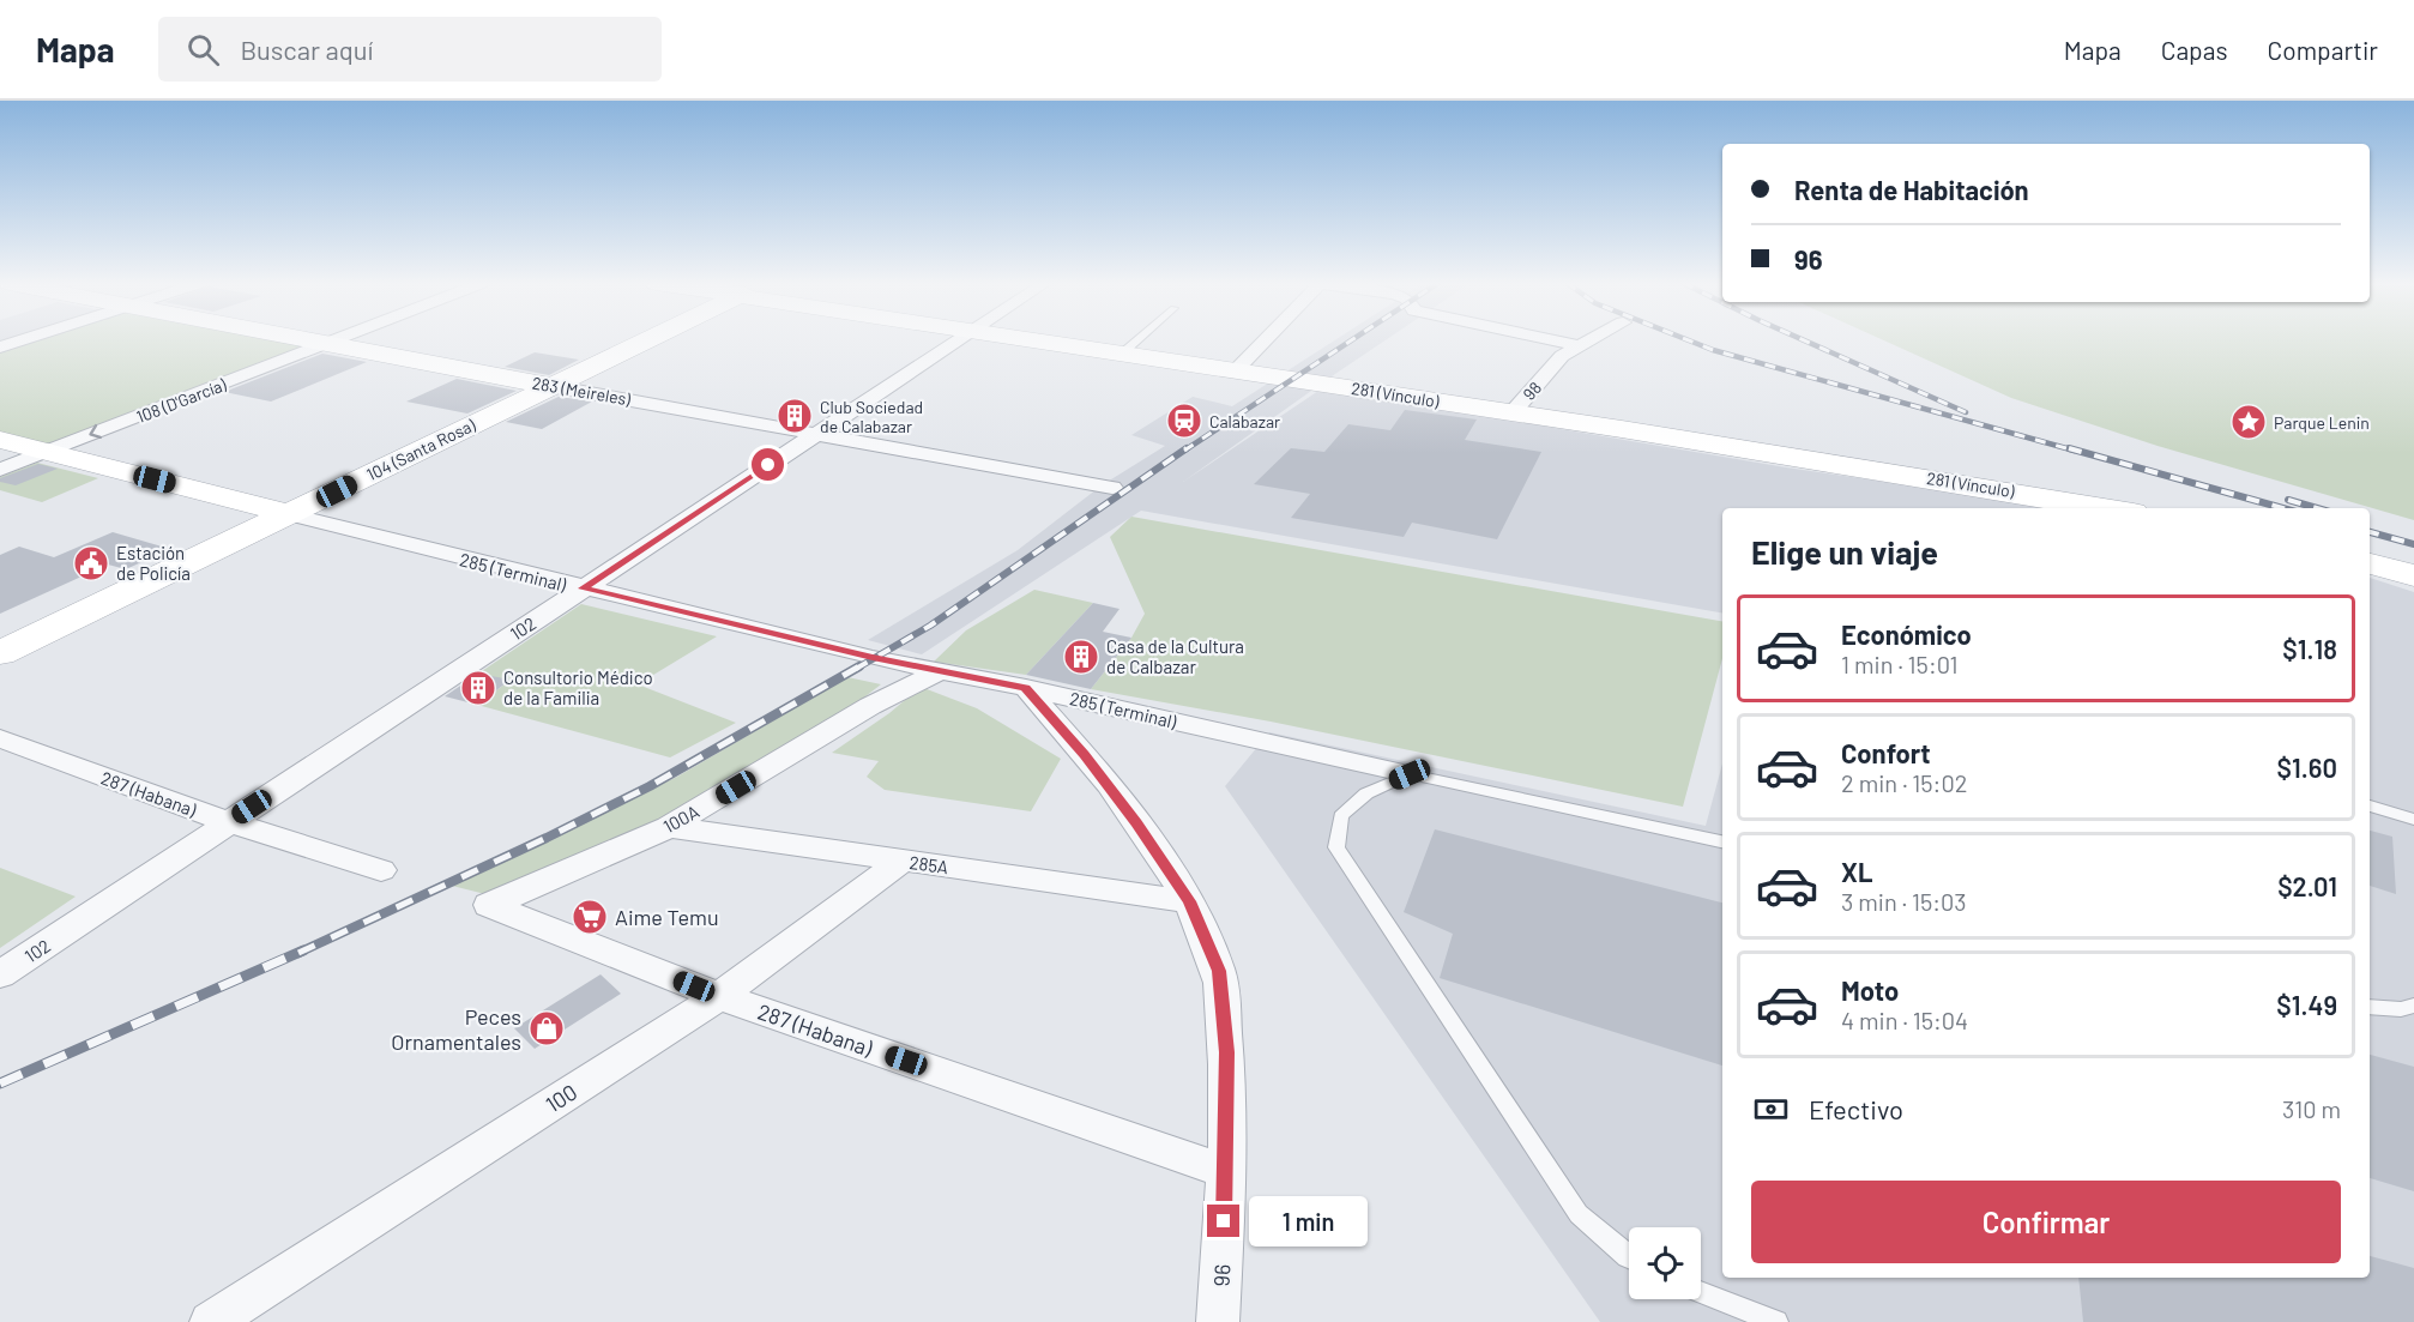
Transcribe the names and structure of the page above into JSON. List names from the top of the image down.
{
  "streets": {
    "main road": [
      "283 (Meireles)",
      "281 (Vínculo)",
      "104 (Santa Rosa)",
      "285 (Terminal)"
    ],
    "street": [
      "98",
      "108 (D'García)",
      "102",
      "287 (Habana)",
      "100A",
      "285A",
      "100",
      "96"
    ]
  },
  "crossings": [
    ["283 (Meireles)", "108 (D'García)"],
    ["283 (Meireles)", "104 (Santa Rosa)"],
    ["283 (Meireles)", "102"],
    ["98", "281 (Vínculo)"],
    ["108 (D'García)", "285 (Terminal)"],
    ["104 (Santa Rosa)", "285 (Terminal)"],
    ["285 (Terminal)", "102"],
    ["285 (Terminal)", "100A"],
    ["285 (Terminal)", "96"],
    ["102", "287 (Habana)"],
    ["287 (Habana)", "100A"],
    ["287 (Habana)", "100"],
    ["287 (Habana)", "96"],
    ["100A", "285A"],
    ["285A", "100"],
    ["285A", "96"]
  ],
  "one_way": ["108 (D'García)"],
  "places": {
    "building": ["Club Sociedad de Calabazar", "Casa de la Cultura de Calbazar", "Consultorio Médico de la Familia"],
    "station": ["Calabazar"],
    "place": ["Parque Lenin"],
    "public building": ["Estación de Policía"],
    "supermarket": ["Aime Temu"],
    "shop": ["Peces Ornamentales"]
  },
  "page": {
    "header": "Mapa",
    "search": "Buscar aquí",
    "nav": ["Mapa", "Capas", "Compartir"],
    "banner": ["Renta de Habitación", "96"],
    "heading": "Elige un viaje",
    "list": [
      {
        "name": "Económico",
        "note": "1 min · 15:01",
        "value": "$1.18"
      },
      {
        "name": "Confort",
        "note": "2 min · 15:02",
        "value": "$1.60"
      },
      {
        "name": "XL",
        "note": "3 min · 15:03",
        "value": "$2.01"
      },
      {
        "name": "Moto",
        "note": "4 min · 15:04",
        "value": "$1.49"
      }
    ],
    "pay": ["Efectivo", "310 m"],
    "buttons": "Confirmar",
    "bubble": "1 min"
  }
}
